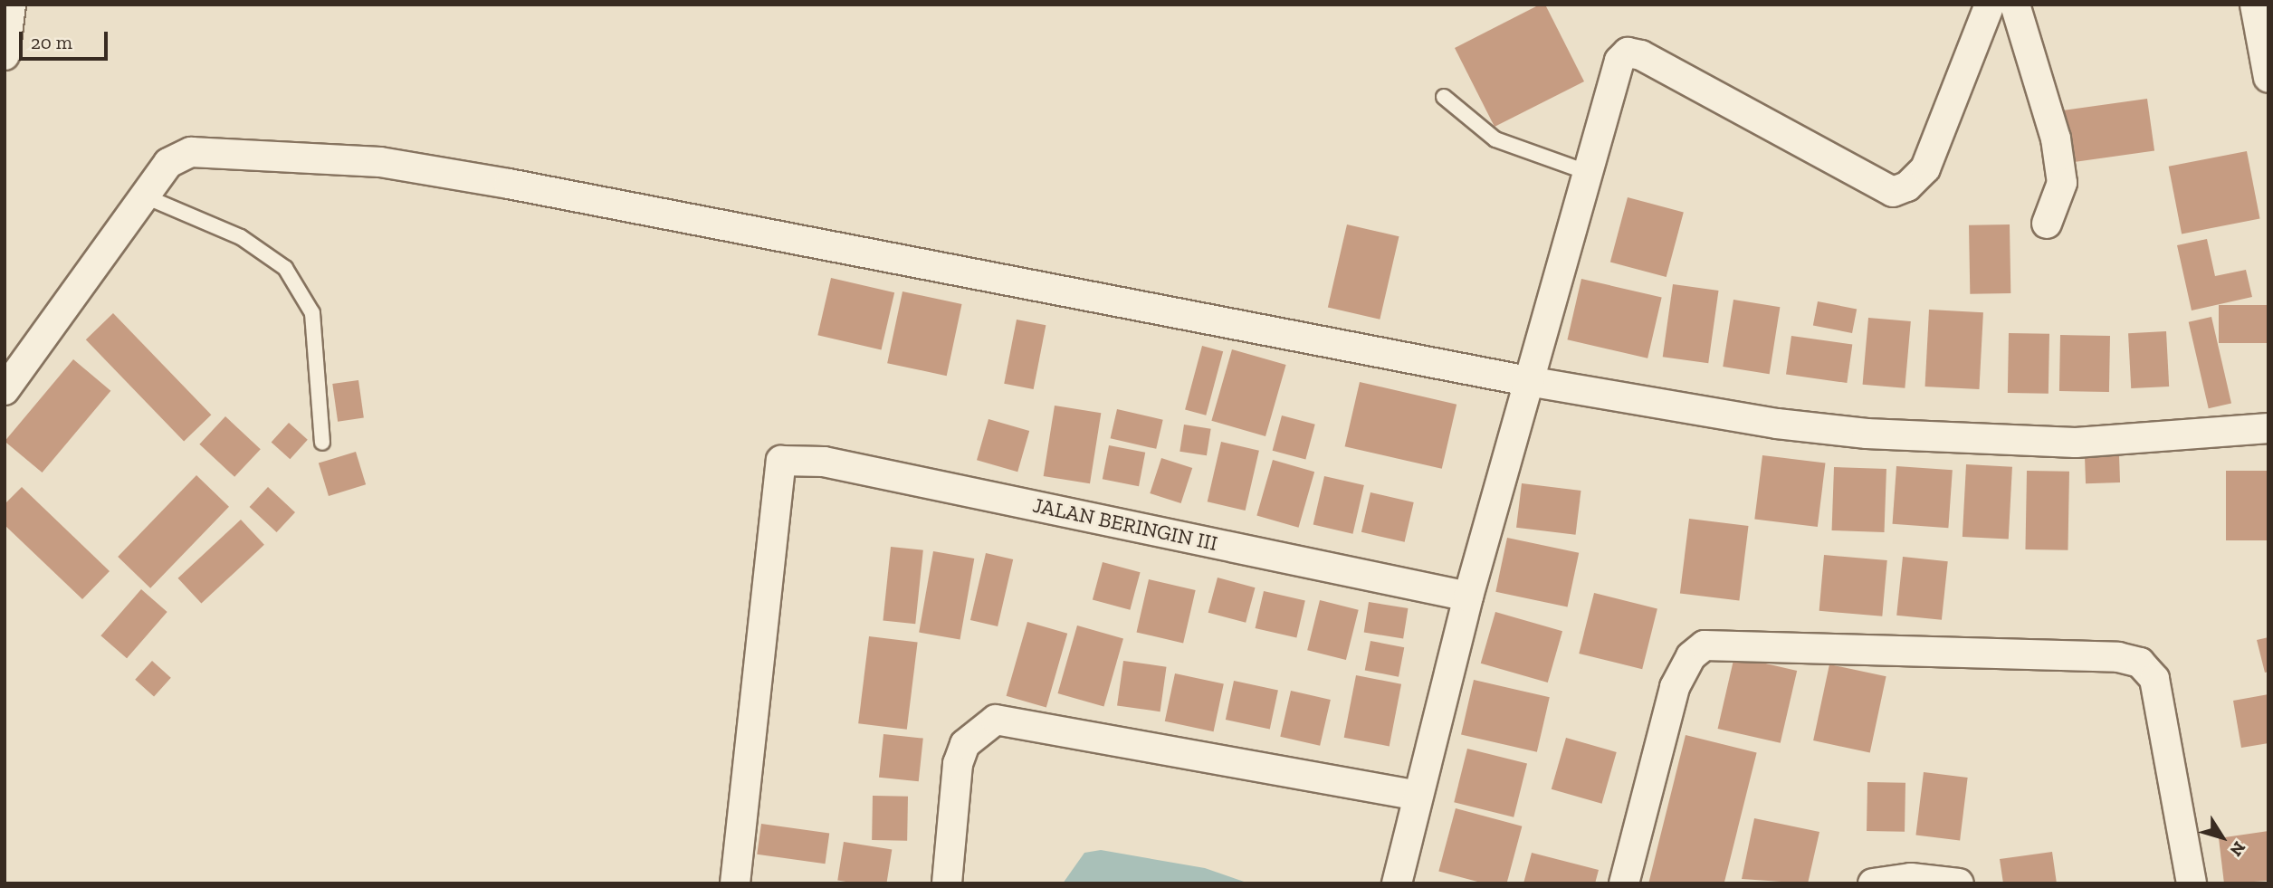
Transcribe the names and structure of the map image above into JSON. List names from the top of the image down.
{
  "streets": {
    "street": ["JALAN BERINGIN III"]
  },
  "scale_bar": "20 m",
  "north": "bottom right"
}
